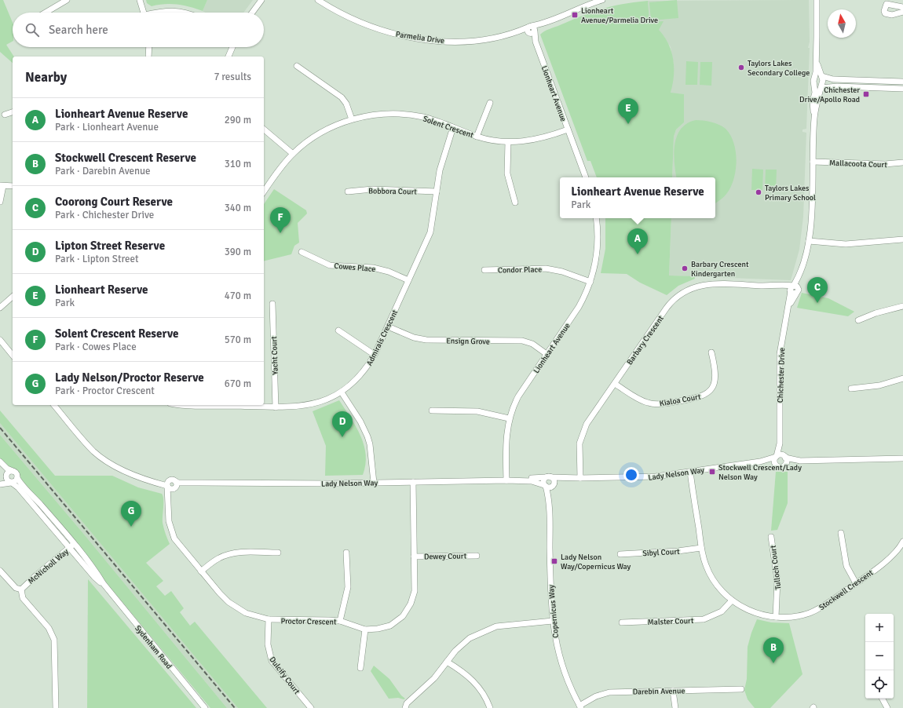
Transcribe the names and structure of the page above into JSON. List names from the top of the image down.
{
  "streets": {
    "street": [
      "Parmelia Drive",
      "Lionheart Avenue",
      "Solent Crescent",
      "Mallacoota Court",
      "Bobbora Court",
      "Cowes Place",
      "Condor Place",
      "Admirals Crescent",
      "Barbary Crescent",
      "Ensign Grove",
      "Yacht Court",
      "Chichester Drive",
      "Kialoa Court",
      "Lady Nelson Way",
      "Sibyl Court",
      "Dewey Court",
      "McNicholl Way",
      "Tulloch Court",
      "Stockwell Crescent",
      "Copernicus Way",
      "Proctor Crescent",
      "Malster Court",
      "Sydenham Road",
      "Dulcify Court",
      "Darebin Avenue"
    ]
  },
  "crossings": [
    ["Parmelia Drive", "Lionheart Avenue"],
    ["Lionheart Avenue", "Solent Crescent"],
    ["Lionheart Avenue", "Condor Place"],
    ["Lionheart Avenue", "Ensign Grove"],
    ["Lionheart Avenue", "Lady Nelson Way"],
    ["Solent Crescent", "Admirals Crescent"],
    ["Mallacoota Court", "Chichester Drive"],
    ["Bobbora Court", "Admirals Crescent"],
    ["Cowes Place", "Admirals Crescent"],
    ["Admirals Crescent", "Ensign Grove"],
    ["Admirals Crescent", "Yacht Court"],
    ["Barbary Crescent", "Chichester Drive"],
    ["Barbary Crescent", "Kialoa Court"],
    ["Barbary Crescent", "Lady Nelson Way"],
    ["Chichester Drive", "Lady Nelson Way"],
    ["Lady Nelson Way", "Stockwell Crescent"],
    ["Lady Nelson Way", "Copernicus Way"],
    ["Lady Nelson Way", "Proctor Crescent"],
    ["Sibyl Court", "Stockwell Crescent"],
    ["Dewey Court", "Proctor Crescent"],
    ["McNicholl Way", "Sydenham Road"],
    ["Tulloch Court", "Stockwell Crescent"],
    ["Stockwell Crescent", "Malster Court"],
    ["Copernicus Way", "Darebin Avenue"],
    ["Proctor Crescent", "Dulcify Court"]
  ],
  "places": {
    "transit": [
      "Lionheart Avenue/Parmelia Drive",
      "Chichester Drive/Apollo Road",
      "Stockwell Crescent/Lady Nelson Way",
      "Lady Nelson Way/Copernicus Way"
    ],
    "other": ["Taylors Lakes Secondary College", "Taylors Lakes Primary School", "Barbary Crescent Kindergarten"]
  },
  "north": "top",
  "page": {
    "search": "Search here",
    "heading": ["Nearby", "7 results"],
    "list": [
      {
        "mark": "A",
        "name": "Lionheart Avenue Reserve",
        "note": "Park · Lionheart Avenue",
        "value": "290 m"
      },
      {
        "mark": "B",
        "name": "Stockwell Crescent Reserve",
        "note": "Park · Darebin Avenue",
        "value": "310 m"
      },
      {
        "mark": "C",
        "name": "Coorong Court Reserve",
        "note": "Park · Chichester Drive",
        "value": "340 m"
      },
      {
        "mark": "D",
        "name": "Lipton Street Reserve",
        "note": "Park · Lipton Street",
        "value": "390 m"
      },
      {
        "mark": "E",
        "name": "Lionheart Reserve",
        "note": "Park",
        "value": "470 m"
      },
      {
        "mark": "F",
        "name": "Solent Crescent Reserve",
        "note": "Park · Cowes Place",
        "value": "570 m"
      },
      {
        "mark": "G",
        "name": "Lady Nelson/Proctor Reserve",
        "note": "Park · Proctor Crescent",
        "value": "670 m"
      }
    ],
    "pins": [
      "E",
      "F",
      "A",
      "C",
      "D",
      "G",
      "B"
    ],
    "popup": ["Lionheart Avenue Reserve", "Park"],
    "map_buttons": ["+", "−"]
  }
}
